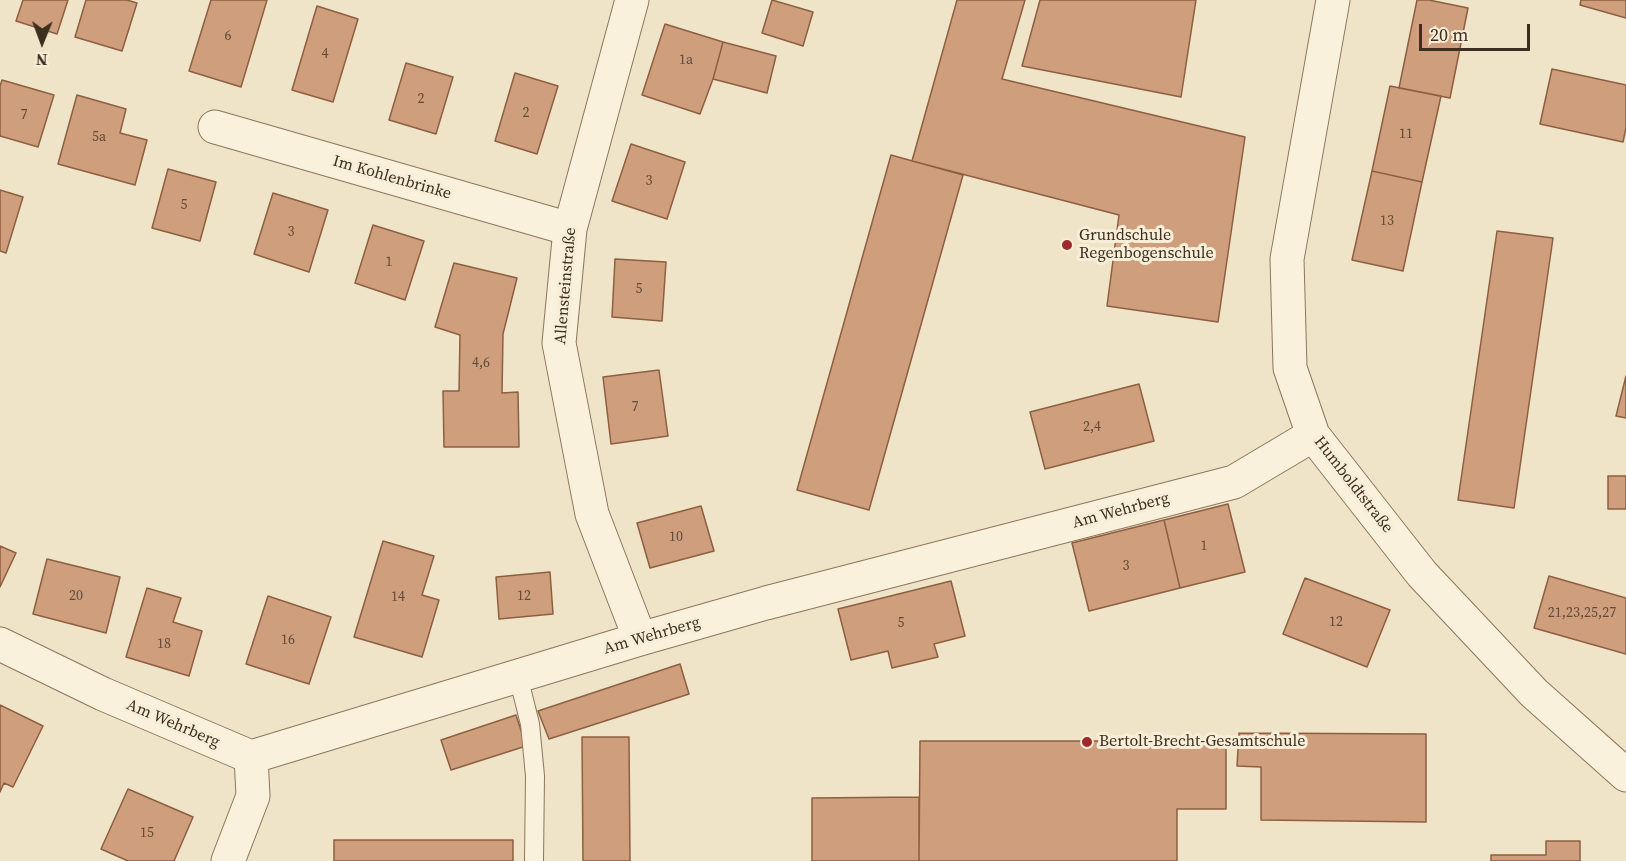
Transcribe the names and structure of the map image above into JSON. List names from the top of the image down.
{
  "streets": {
    "street": [
      "Im Kohlenbrinke",
      "Allensteinstraße",
      "Humboldtstraße",
      "Am Wehrberg"
    ]
  },
  "crossings": [
    ["Im Kohlenbrinke", "Allensteinstraße"],
    ["Allensteinstraße", "Am Wehrberg"],
    ["Humboldtstraße", "Am Wehrberg"]
  ],
  "places": ["Grundschule Regenbogenschule", "Bertolt-Brecht-Gesamtschule"],
  "house_numbers": [
    "6",
    "4",
    "1a",
    "2",
    "2",
    "7",
    "11",
    "5a",
    "3",
    "5",
    "13",
    "3",
    "1",
    "5",
    "4,6",
    "7",
    "2,4",
    "10",
    "1",
    "3",
    "20",
    "12",
    "14",
    "21,23,25,27",
    "12",
    "5",
    "16",
    "18",
    "15"
  ],
  "scale_bar": "20 m",
  "north": "bottom"
}
